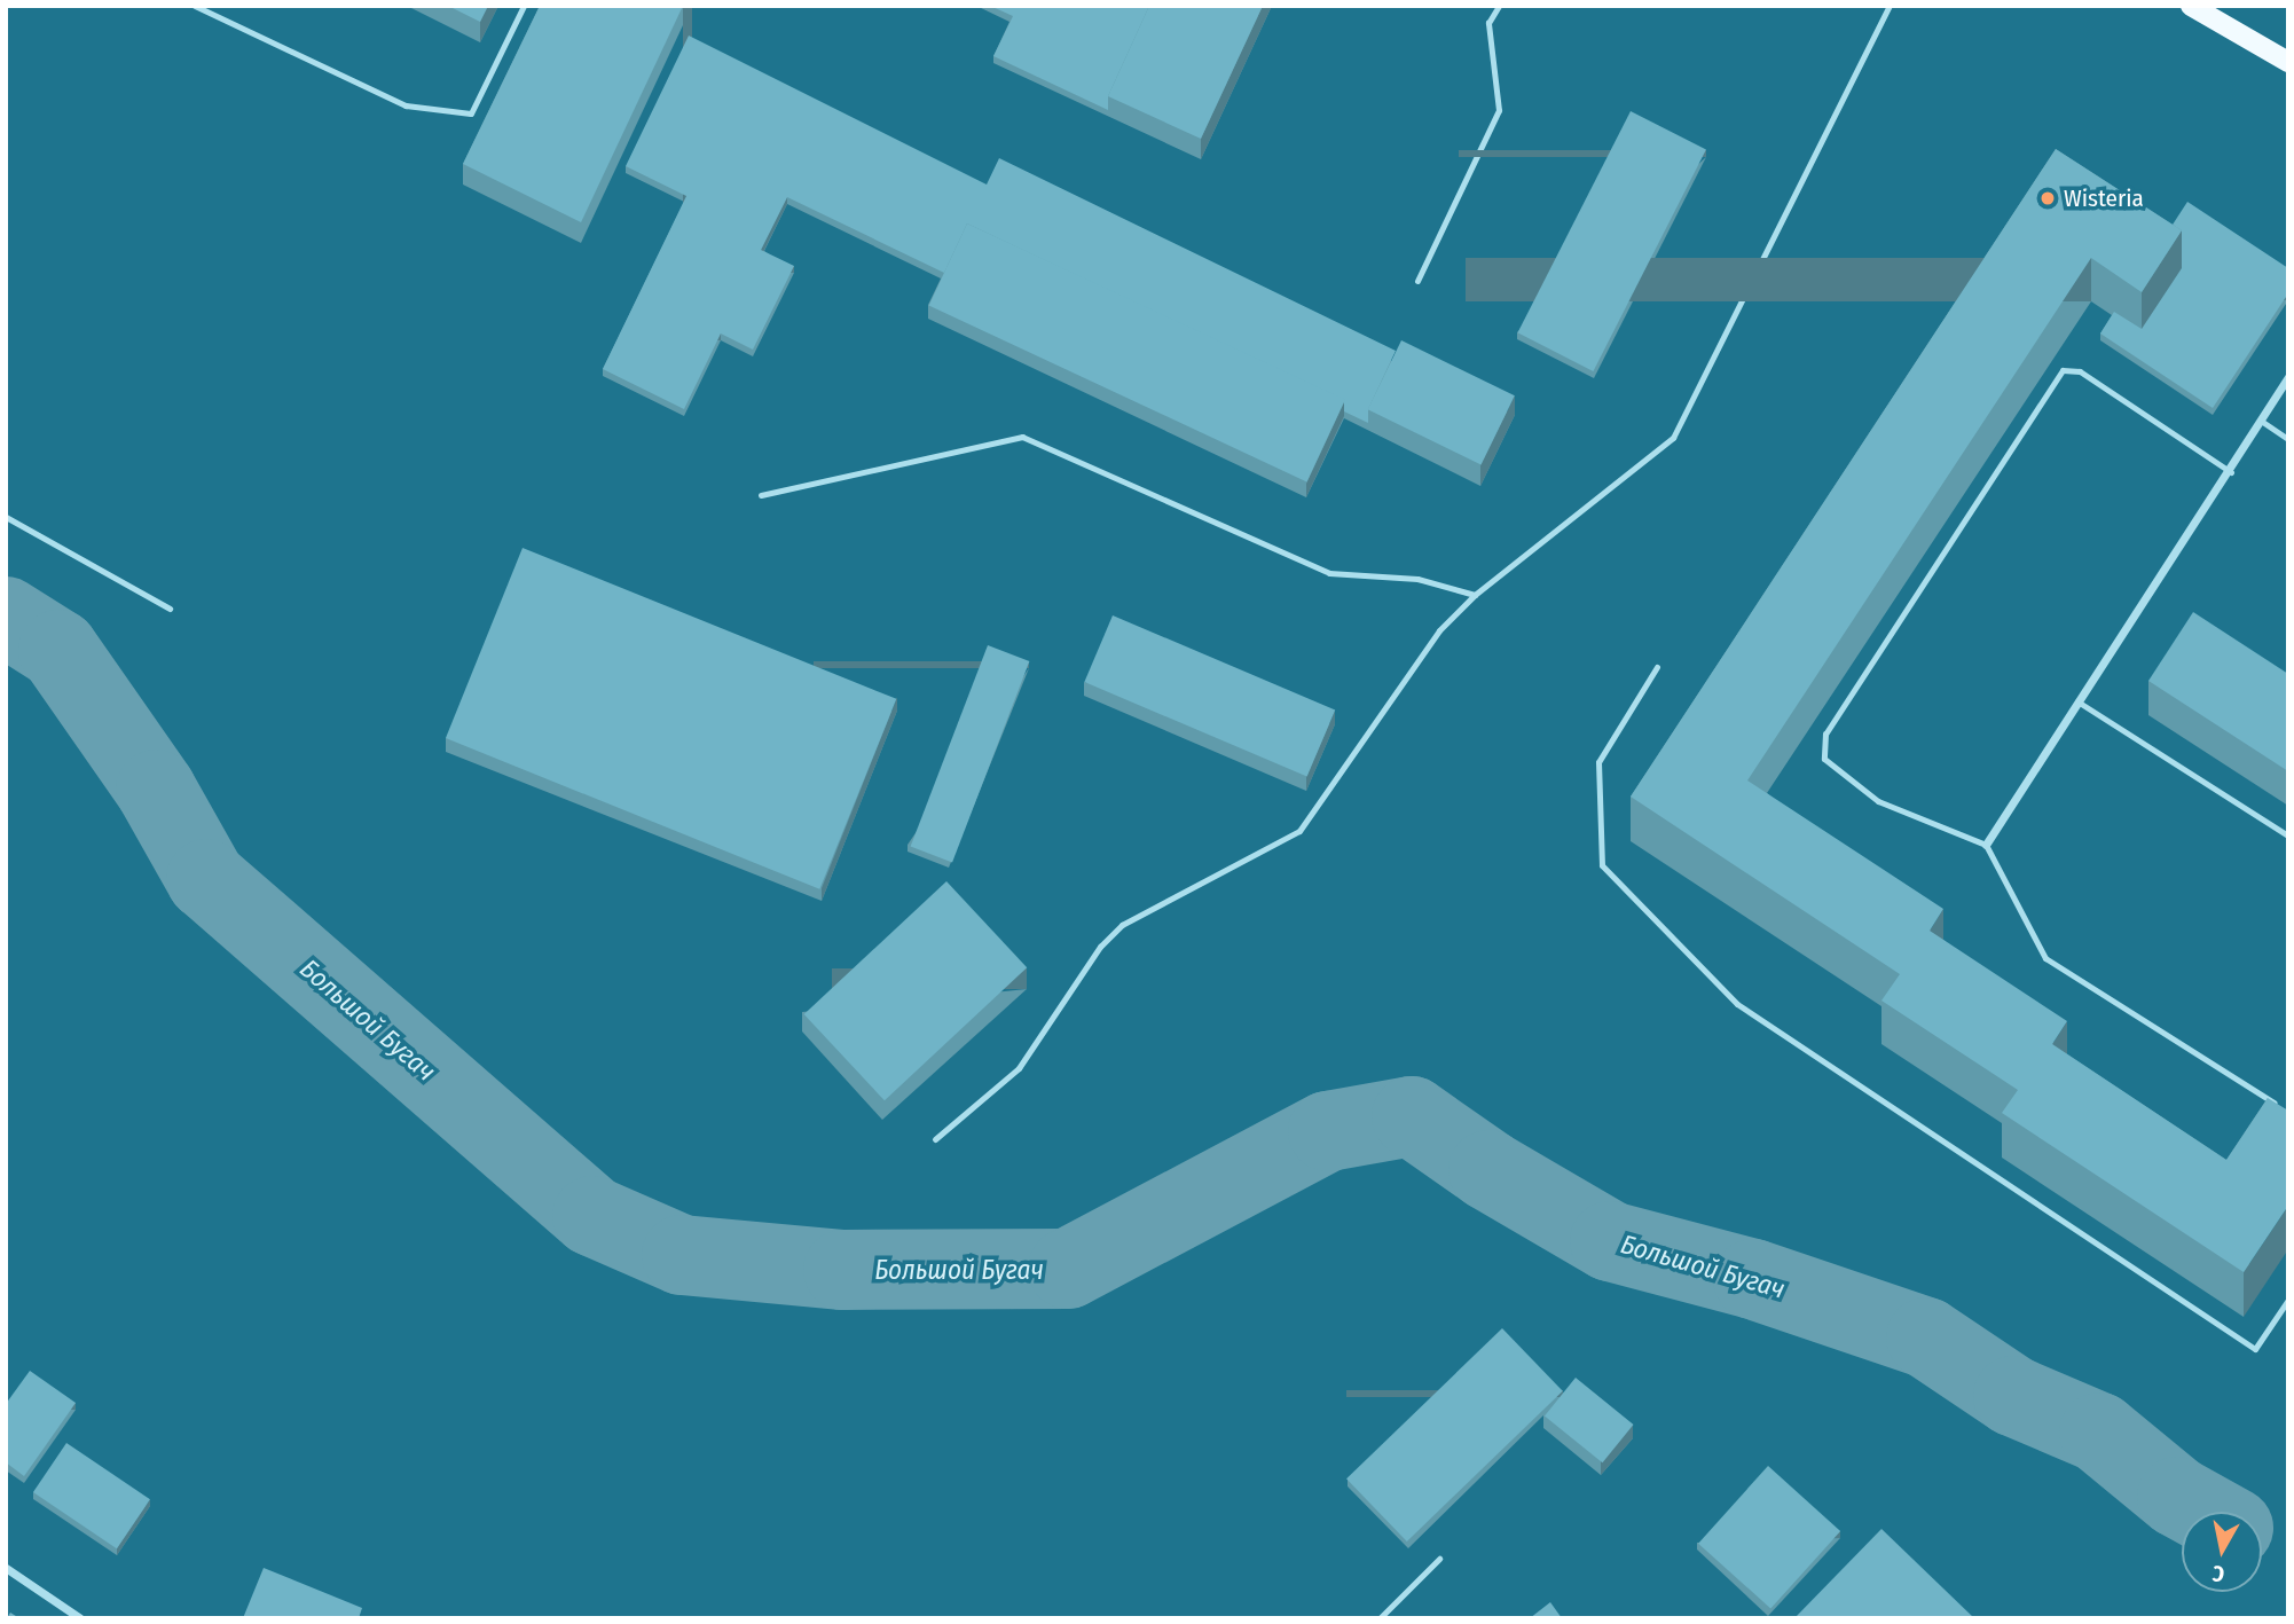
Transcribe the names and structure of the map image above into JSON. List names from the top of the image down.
{
  "water": ["Большой Бугач"],
  "places": ["Wisteria"],
  "north": "bottom"
}
